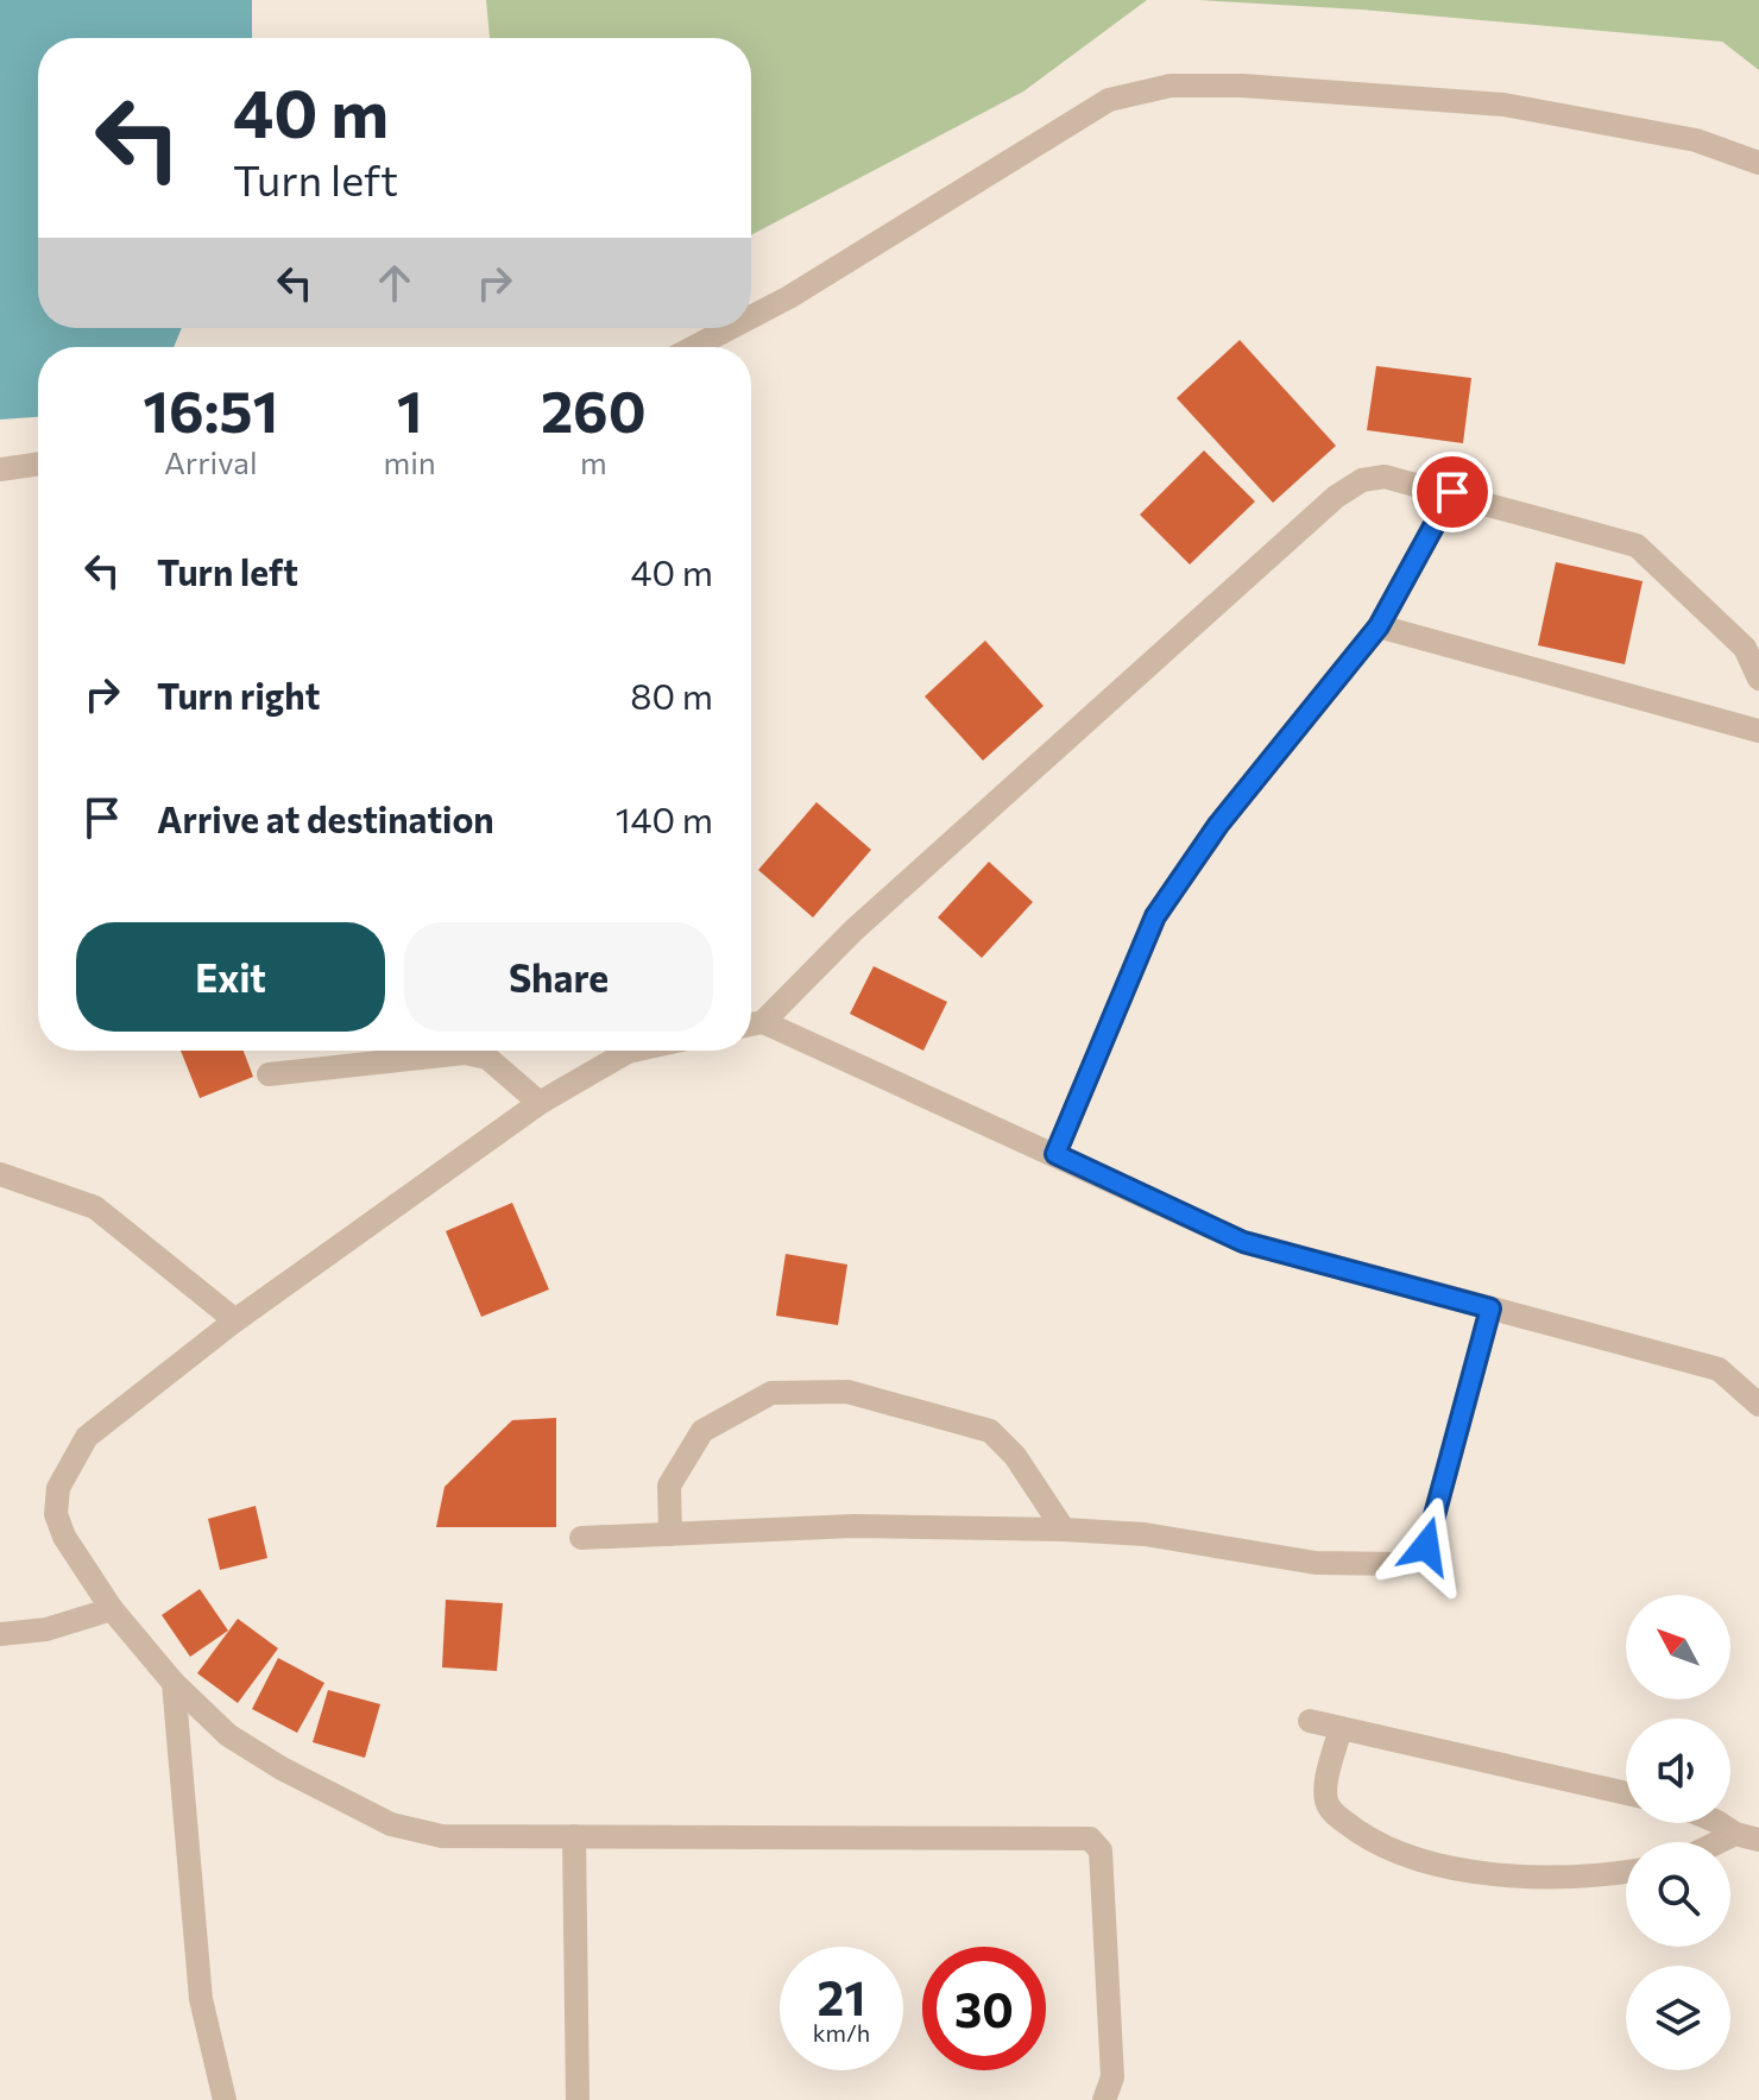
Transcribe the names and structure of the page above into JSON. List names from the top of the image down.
{
  "north": "top left",
  "page": {
    "turn": ["40 m", "Turn left"],
    "eta": [
      "16:51",
      "Arrival",
      "1",
      "min",
      "260",
      "m"
    ],
    "list": [
      {
        "name": "Turn left",
        "value": "40 m"
      },
      {
        "name": "Turn right",
        "value": "80 m"
      },
      {
        "name": "Arrive at destination",
        "value": "140 m"
      }
    ],
    "buttons": ["Exit", "Share"],
    "speed": "21 km/h",
    "limit": "30"
  }
}
